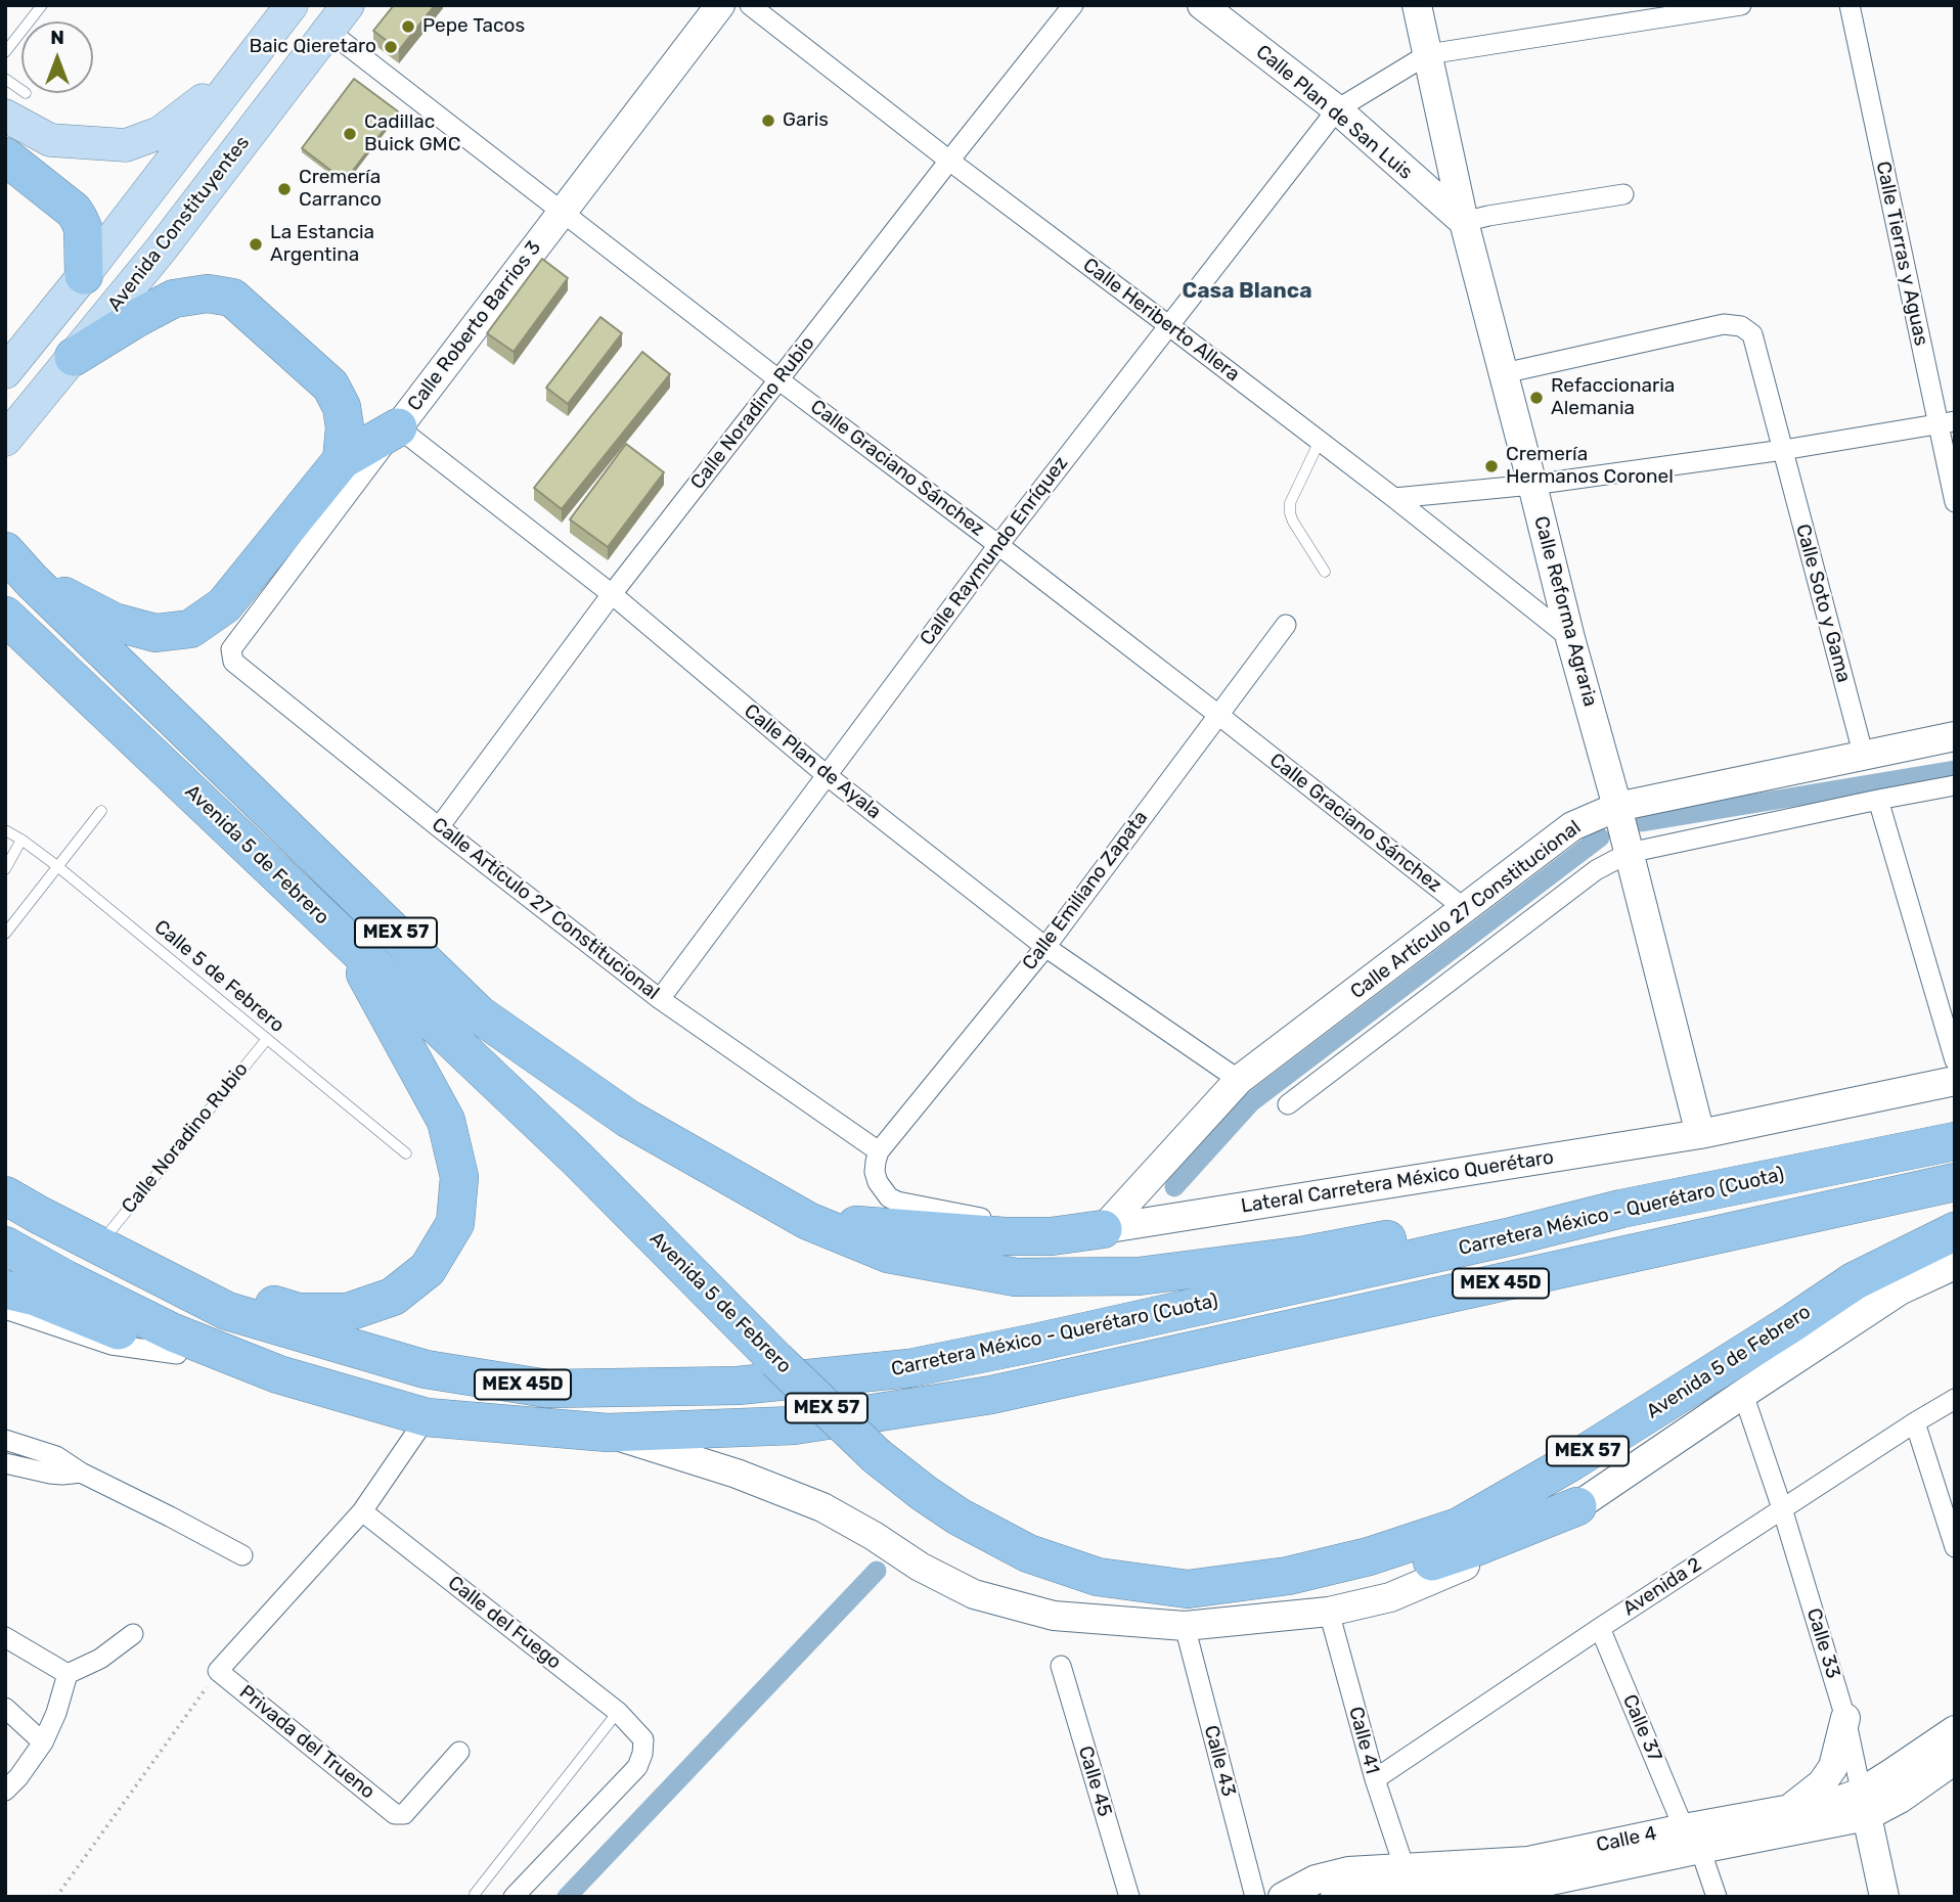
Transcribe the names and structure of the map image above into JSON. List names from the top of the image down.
{
  "streets": {
    "highway": [
      "Avenida 5 de Febrero",
      "MEX 57",
      "Carretera México - Querétaro (Cuota)",
      "MEX 45D"
    ],
    "main road": [
      "Calle Plan de San Luis",
      "Avenida Constituyentes",
      "Calle Roberto Barrios 3",
      "Calle Reforma Agraria",
      "Calle Artículo 27 Constitucional",
      "Lateral Carretera México Querétaro",
      "Calle 33",
      "Calle 4"
    ],
    "street": [
      "Calle Tierras y Aguas",
      "Calle Heriberto Allera",
      "Calle Noradino Rubio",
      "Calle Graciano Sánchez",
      "Calle Raymundo Enríquez",
      "Calle Soto y Gama",
      "Calle Plan de Ayala",
      "Calle Emiliano Zapata",
      "Avenida 2",
      "Calle del Fuego",
      "Calle 37",
      "Calle 41",
      "Privada del Trueno",
      "Calle 43",
      "Calle 45"
    ],
    "lane": ["Calle 5 de Febrero"]
  },
  "crossings": [
    ["Calle Plan de San Luis", "Calle Raymundo Enríquez"],
    ["Calle Plan de San Luis", "Calle Reforma Agraria"],
    ["Avenida Constituyentes", "Calle Graciano Sánchez"],
    ["Calle Heriberto Allera", "Calle Noradino Rubio"],
    ["Calle Heriberto Allera", "Calle Raymundo Enríquez"],
    ["Calle Heriberto Allera", "Calle Reforma Agraria"],
    ["Calle Roberto Barrios 3", "Calle Graciano Sánchez"],
    ["Calle Roberto Barrios 3", "Calle Plan de Ayala"],
    ["Calle Roberto Barrios 3", "Calle Artículo 27 Constitucional"],
    ["Calle Noradino Rubio", "Calle Graciano Sánchez"],
    ["Calle Noradino Rubio", "Calle Plan de Ayala"],
    ["Calle Noradino Rubio", "Calle Artículo 27 Constitucional"],
    ["Calle Noradino Rubio", "Calle 5 de Febrero"],
    ["Calle Graciano Sánchez", "Calle Raymundo Enríquez"],
    ["Calle Graciano Sánchez", "Calle Emiliano Zapata"],
    ["Calle Graciano Sánchez", "Calle Artículo 27 Constitucional"],
    ["Calle Raymundo Enríquez", "Calle Plan de Ayala"],
    ["Calle Raymundo Enríquez", "Calle Artículo 27 Constitucional"],
    ["Calle Soto y Gama", "Calle Reforma Agraria"],
    ["Calle Soto y Gama", "Calle Artículo 27 Constitucional"],
    ["Calle Reforma Agraria", "Calle Artículo 27 Constitucional"],
    ["Calle Reforma Agraria", "Lateral Carretera México Querétaro"],
    ["Calle Plan de Ayala", "Calle Emiliano Zapata"],
    ["Calle Plan de Ayala", "Calle Artículo 27 Constitucional"],
    ["Avenida 5 de Febrero", "Carretera México - Querétaro (Cuota)"],
    ["Calle Emiliano Zapata", "Calle Artículo 27 Constitucional"],
    ["Calle Emiliano Zapata", "Lateral Carretera México Querétaro"],
    ["Calle Artículo 27 Constitucional", "Lateral Carretera México Querétaro"],
    ["Avenida 2", "Calle 33"],
    ["Avenida 2", "Calle 37"],
    ["Avenida 2", "Calle 41"],
    ["Calle 33", "Calle 4"],
    ["Calle 37", "Calle 4"],
    ["Calle 41", "Calle 4"]
  ],
  "districts": ["Casa Blanca"],
  "places": [
    "Pepe Tacos",
    "Baic Qieretaro",
    "Garis",
    "Cadillac Buick GMC",
    "Cremería Carranco",
    "La Estancia Argentina",
    "Refaccionaria Alemania",
    "Cremería Hermanos Coronel"
  ],
  "north": "top"
}
